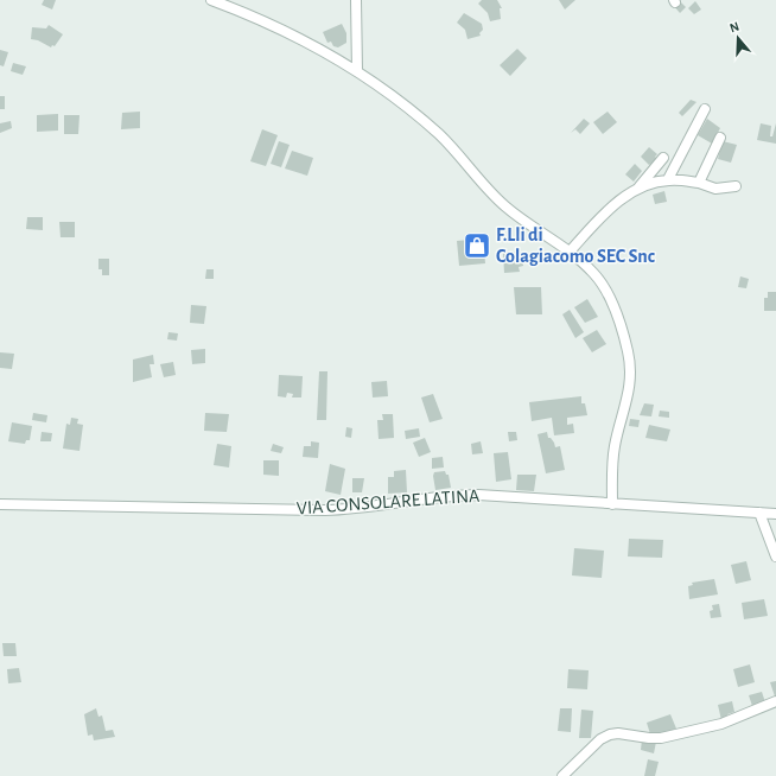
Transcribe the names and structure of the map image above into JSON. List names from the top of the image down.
{
  "streets": {
    "street": ["VIA CONSOLARE LATINA"]
  },
  "places": {
    "shop": ["F.Lli di Colagiacomo SEC Snc"]
  },
  "north": "top"
}
